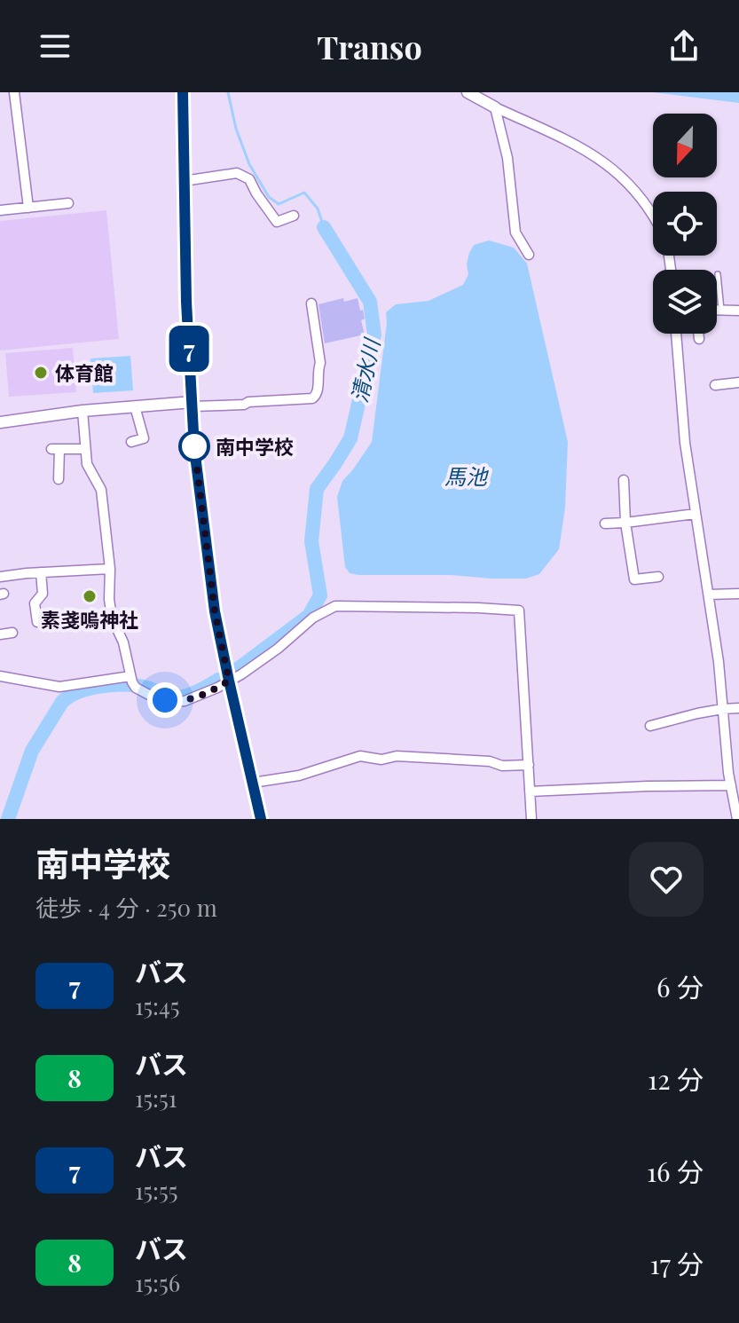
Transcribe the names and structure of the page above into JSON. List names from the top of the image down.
{
  "water": ["清水川", "馬池"],
  "places": ["体育館", "南中学校", "素戔嗚神社"],
  "lines": ["bus line 7"],
  "north": "bottom",
  "page": {
    "header": "Transo",
    "on_map": "7",
    "heading": ["南中学校", "徒歩 · 4 分 · 250 m"],
    "list": [
      {
        "mark": "7",
        "name": "バス",
        "note": "15:45",
        "value": "6 分"
      },
      {
        "mark": "8",
        "name": "バス",
        "note": "15:51",
        "value": "12 分"
      },
      {
        "mark": "7",
        "name": "バス",
        "note": "15:55",
        "value": "16 分"
      },
      {
        "mark": "8",
        "name": "バス",
        "note": "15:56",
        "value": "17 分"
      }
    ]
  }
}
